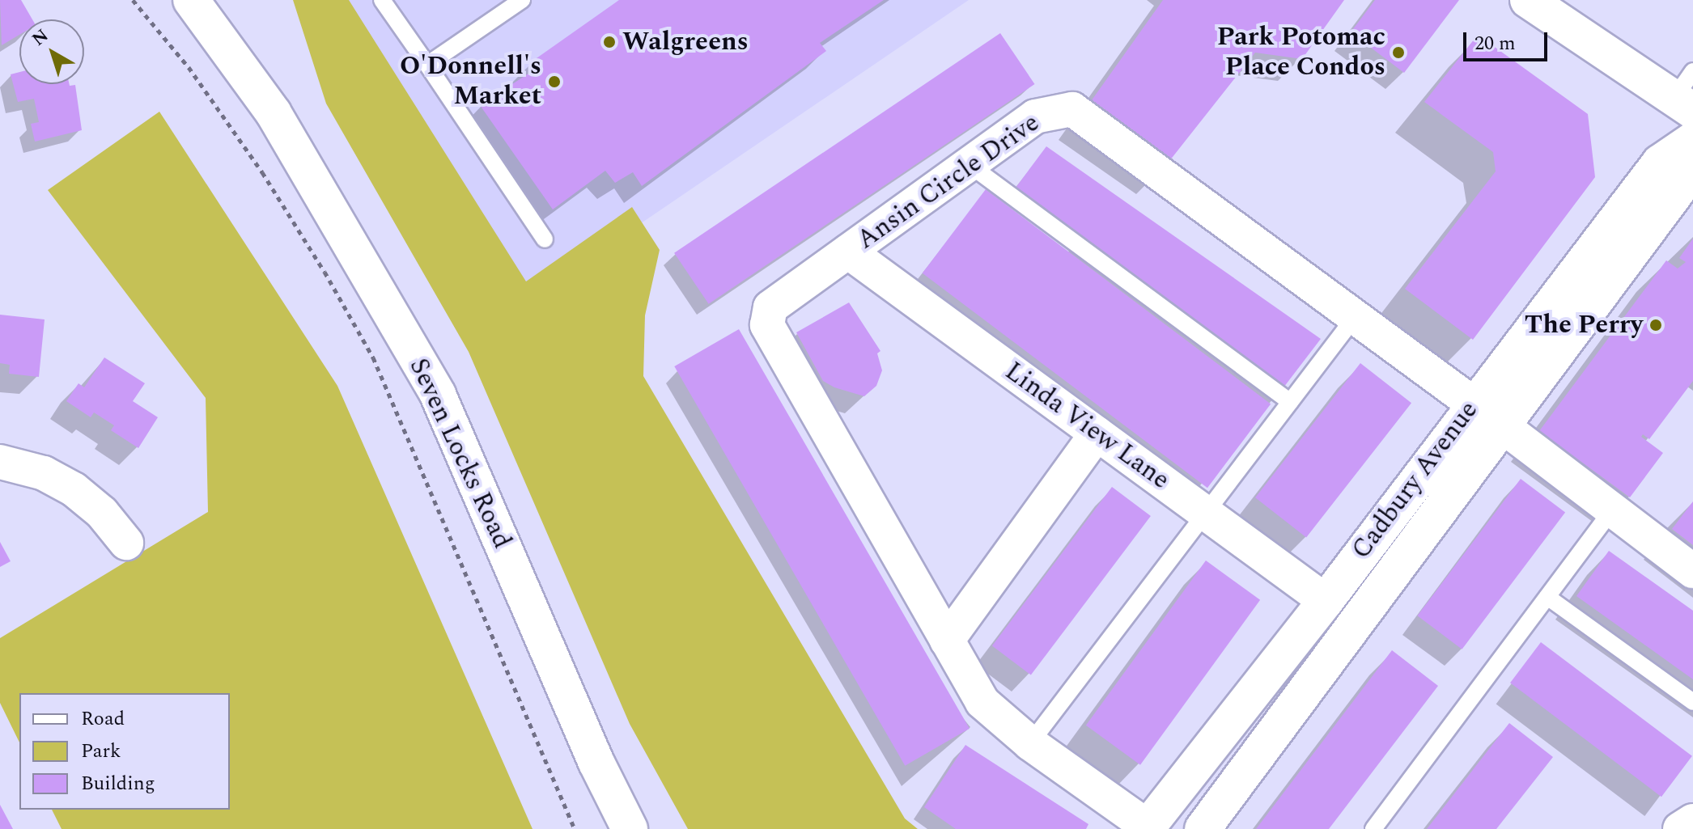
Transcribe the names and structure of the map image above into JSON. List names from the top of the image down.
{
  "streets": {
    "street": [
      "Ansin Circle Drive",
      "Linda View Lane",
      "Seven Locks Road",
      "Cadbury Avenue"
    ]
  },
  "crossings": [
    ["Ansin Circle Drive", "Linda View Lane"],
    ["Ansin Circle Drive", "Cadbury Avenue"],
    ["Linda View Lane", "Cadbury Avenue"]
  ],
  "places": [
    "Walgreens",
    "Park Potomac Place Condos",
    "O'Donnell's Market",
    "The Perry"
  ],
  "legend": ["Road", "Park", "Building"],
  "scale_bar": "20 m",
  "north": "top left"
}
